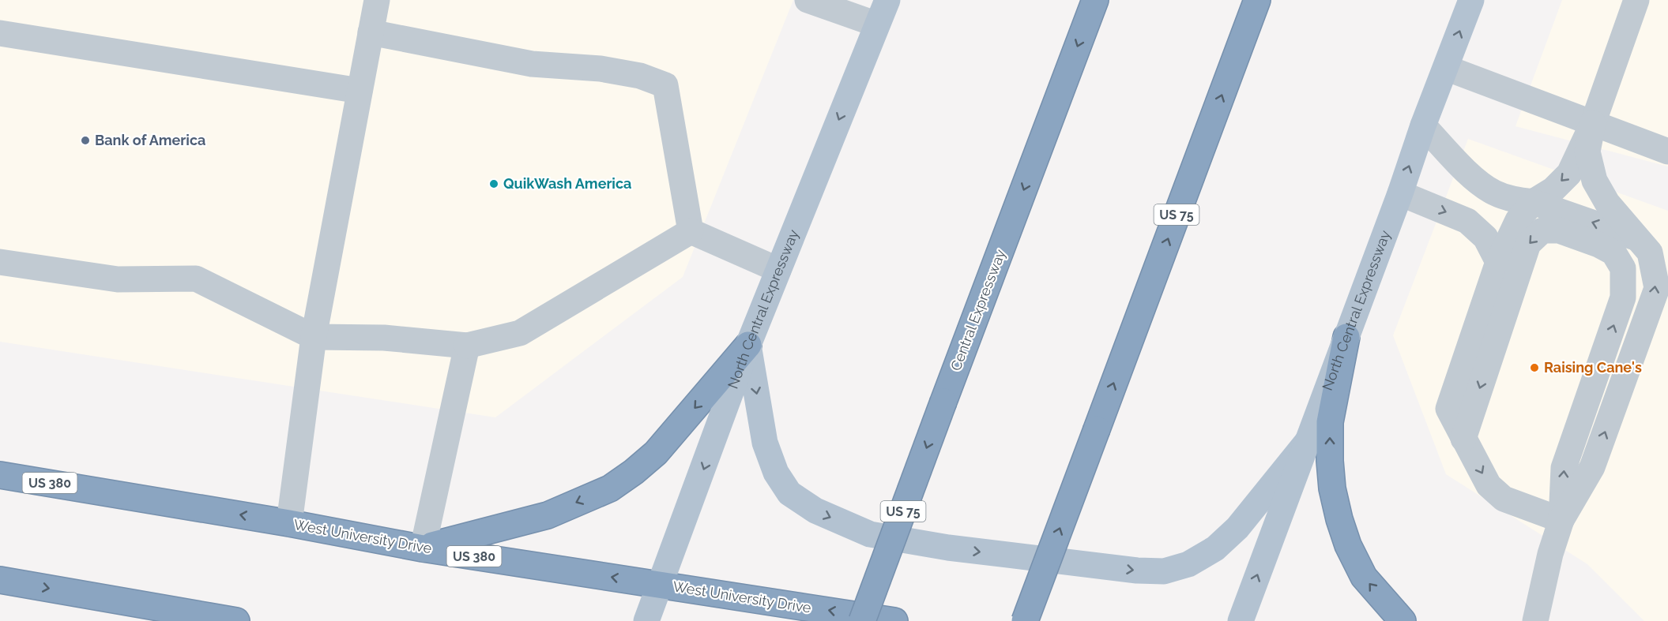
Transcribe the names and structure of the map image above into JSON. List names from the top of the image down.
{
  "streets": {
    "highway": [
      "US 75",
      "Central Expressway",
      "US 380",
      "West University Drive"
    ],
    "main road": ["North Central Expressway"]
  },
  "crossings": [
    ["North Central Expressway", "West University Drive"]
  ],
  "places": ["Bank of America", "QuikWash America", "Raising Cane's"]
}
